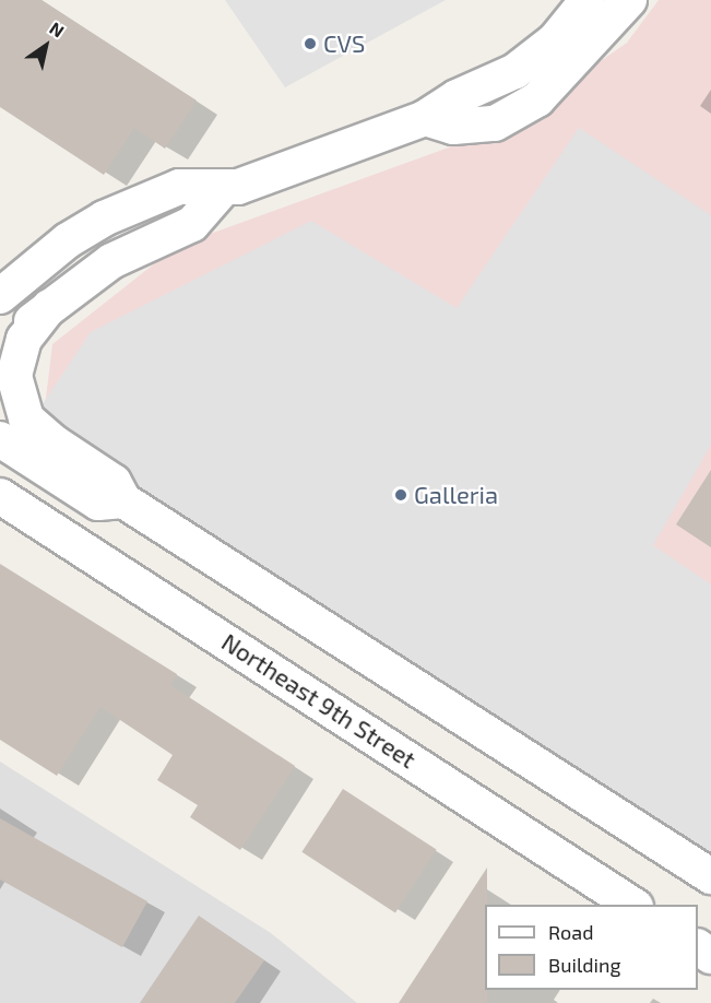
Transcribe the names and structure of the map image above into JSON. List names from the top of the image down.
{
  "streets": {
    "street": ["Northeast 9th Street"]
  },
  "places": ["CVS", "Galleria"],
  "legend": ["Road", "Building"],
  "north": "top right"
}
